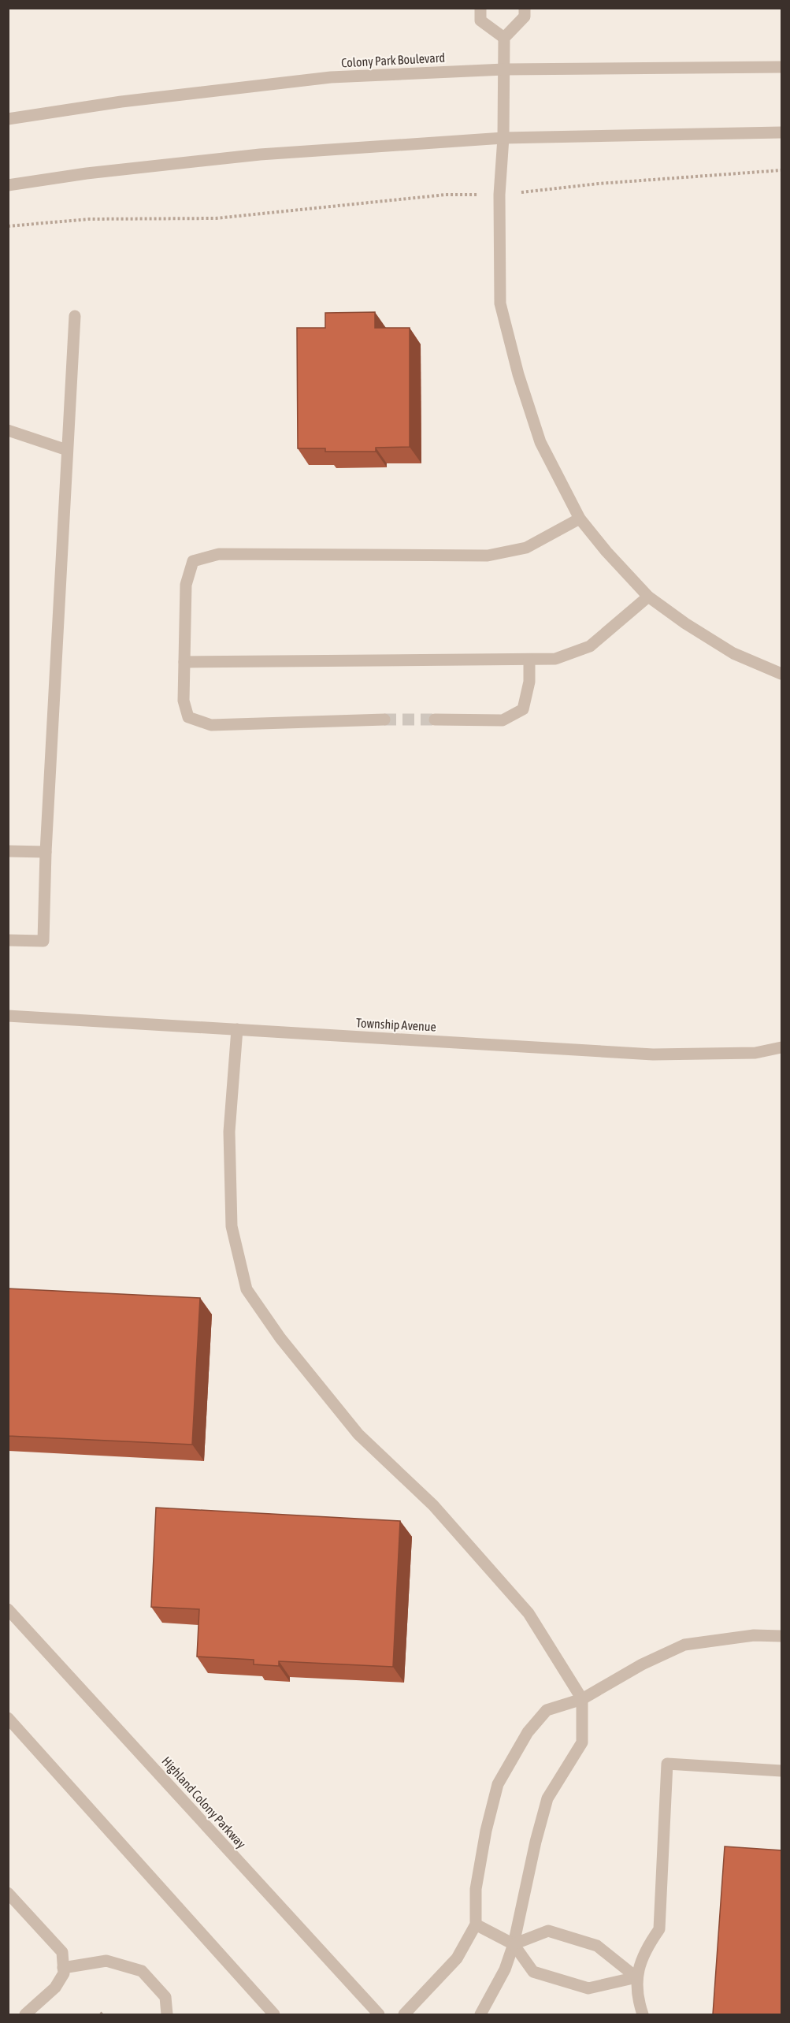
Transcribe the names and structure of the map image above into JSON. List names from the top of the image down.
{
  "streets": {
    "street": ["Colony Park Boulevard", "Township Avenue", "Highland Colony Parkway"]
  }
}
